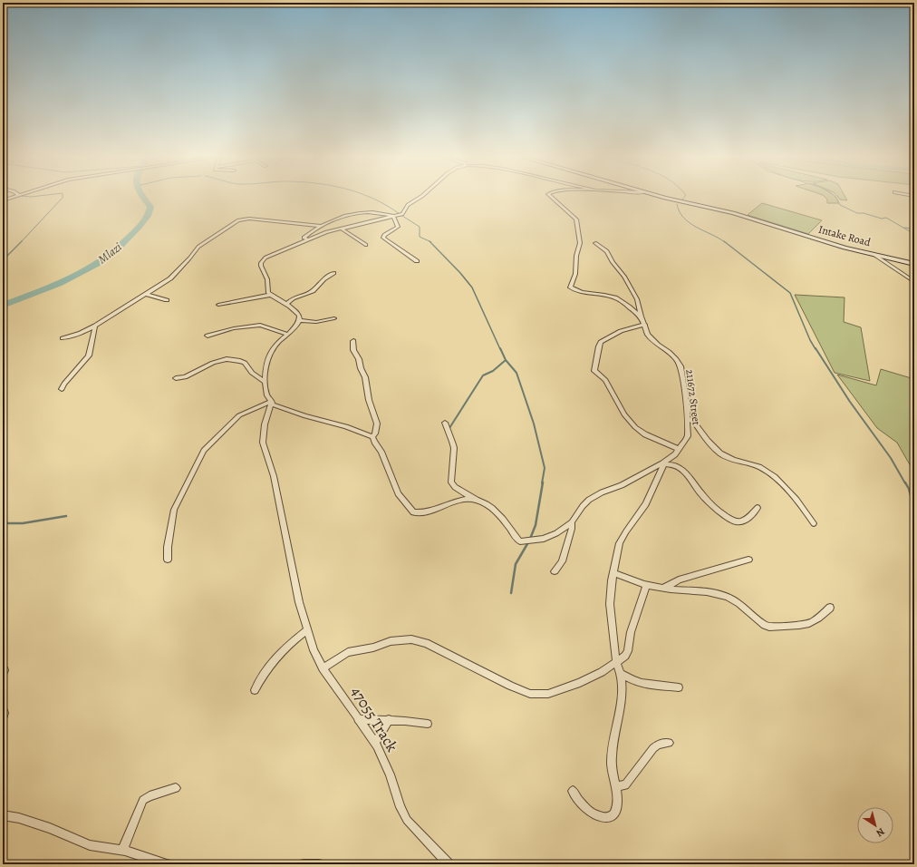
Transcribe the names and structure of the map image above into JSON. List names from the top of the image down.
{
  "streets": {
    "street": ["Intake Road", "211672 Street", "47055 Track"]
  },
  "water": ["Mlazi"],
  "north": "bottom right"
}
